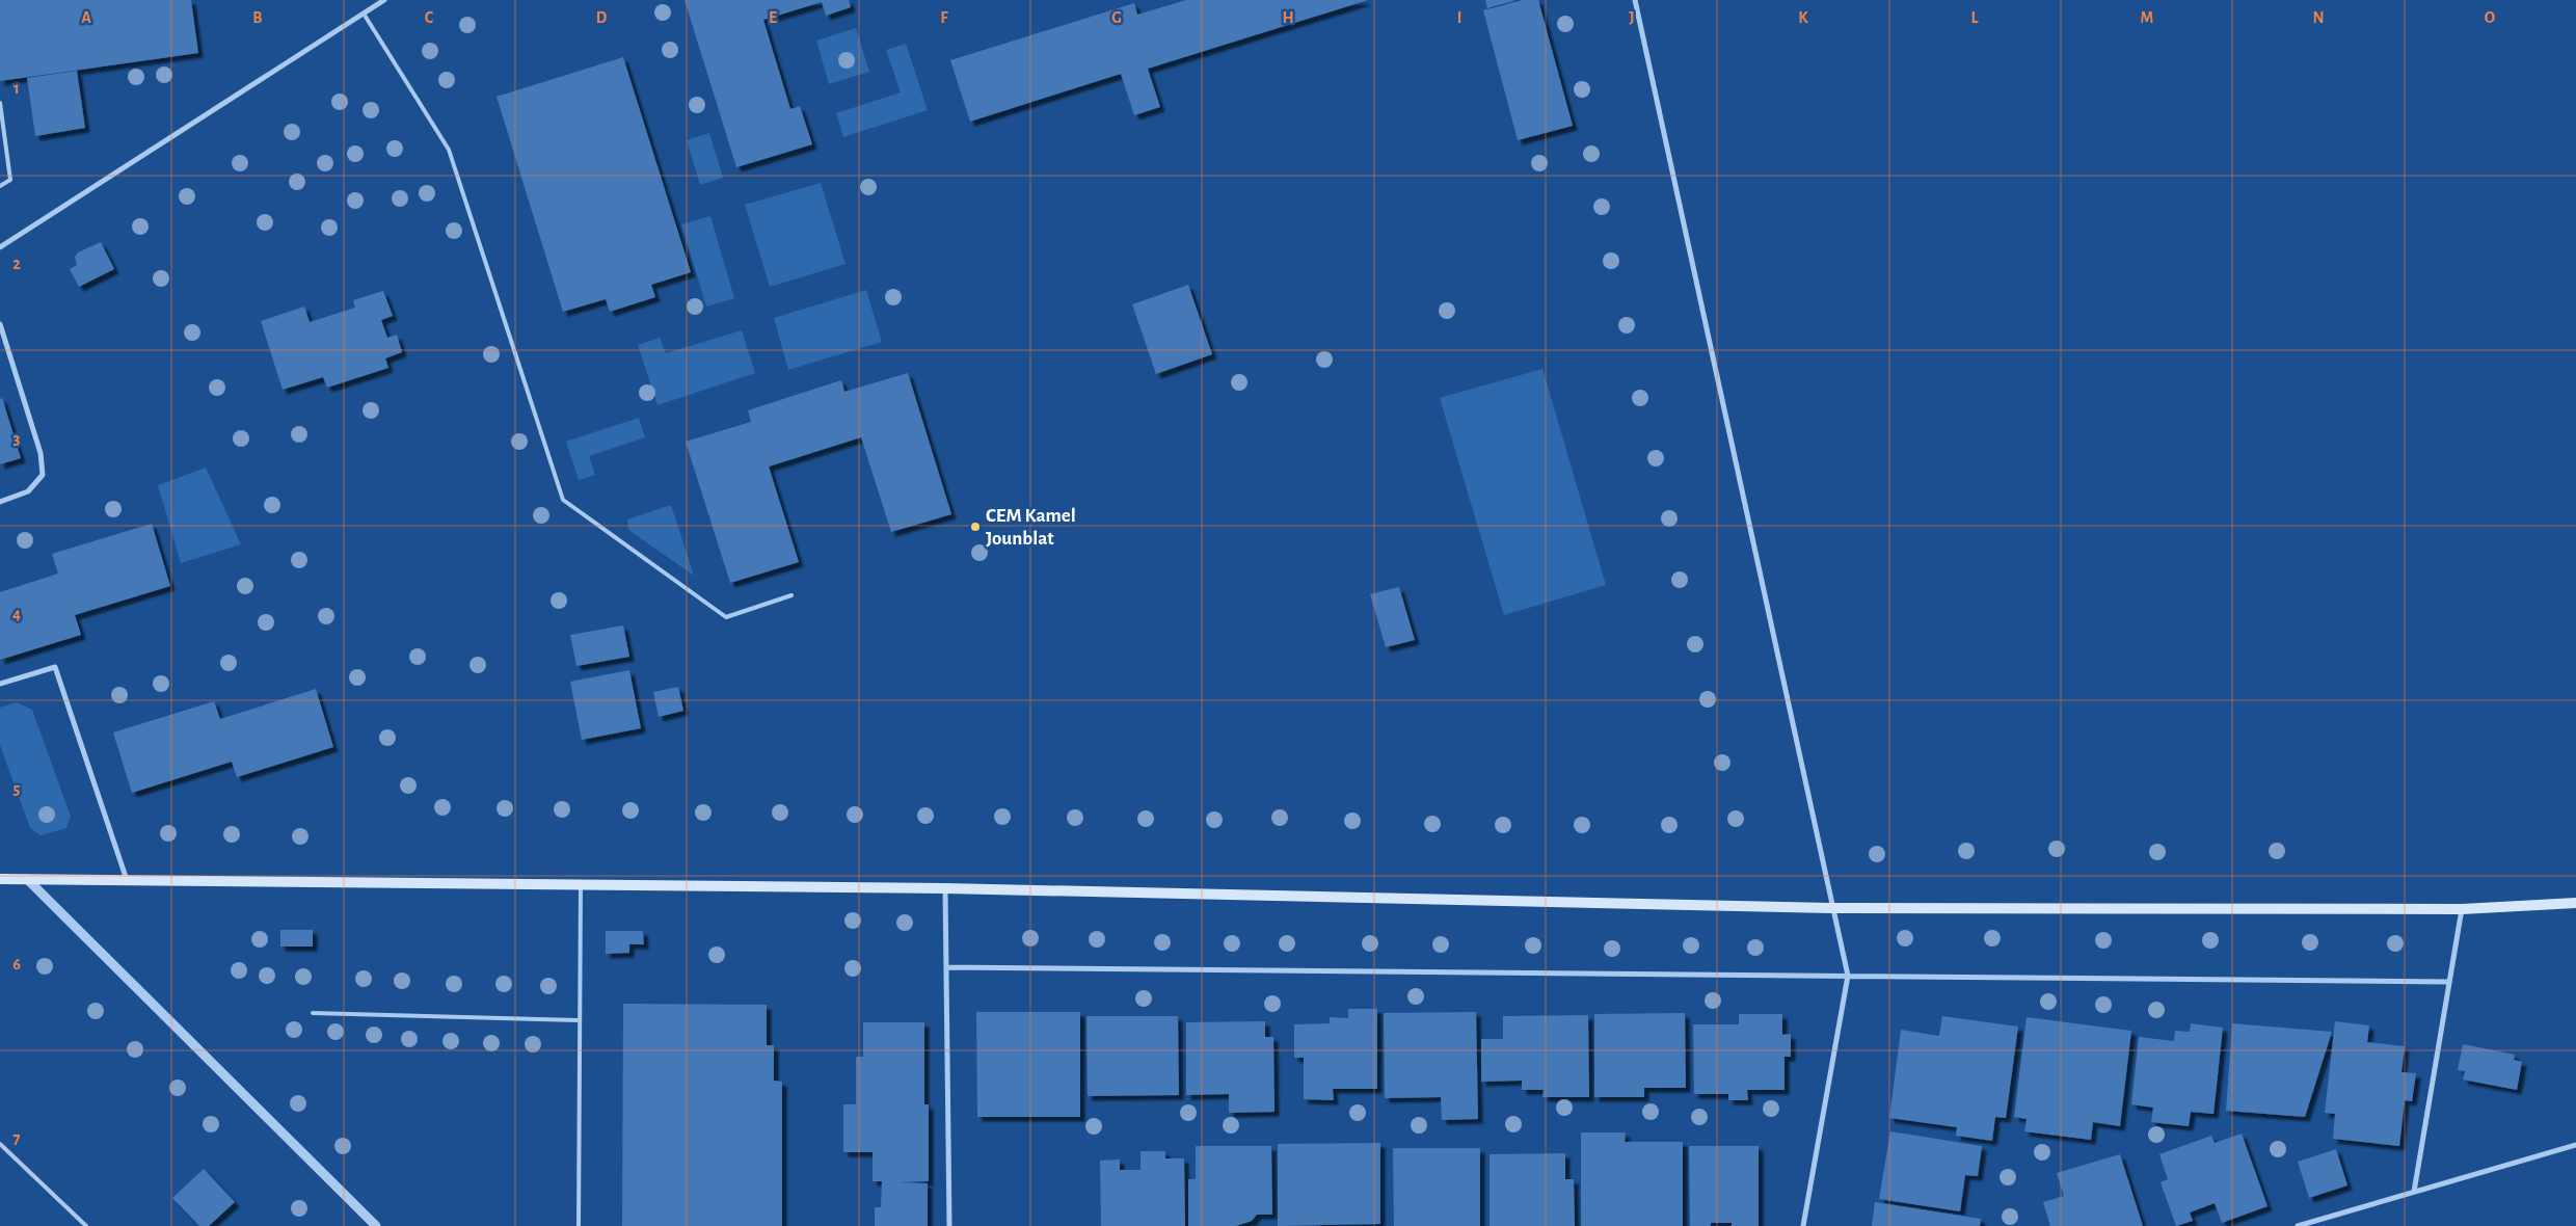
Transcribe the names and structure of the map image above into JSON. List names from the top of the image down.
{
  "places": ["CEM Kamel Jounblat"],
  "grid": {
    "columns": [
      "A",
      "B",
      "C",
      "D",
      "E",
      "F",
      "G",
      "H",
      "I",
      "J",
      "K",
      "L",
      "M",
      "N",
      "O"
    ],
    "rows": [
      "1",
      "2",
      "3",
      "4",
      "5",
      "6",
      "7"
    ]
  }
}
